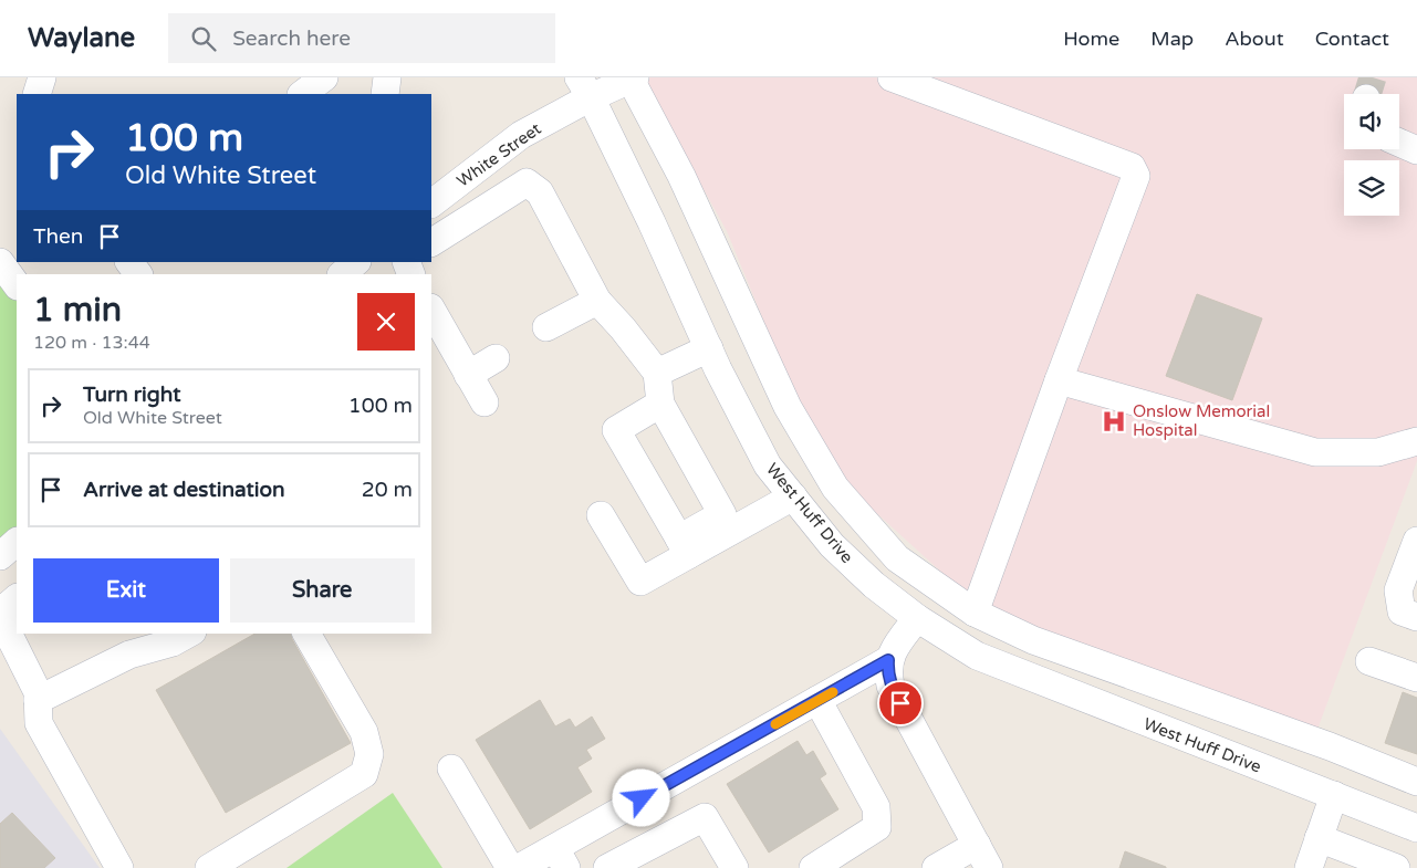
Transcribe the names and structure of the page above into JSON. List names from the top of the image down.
{
  "streets": {
    "street": ["White Street", "West Huff Drive"]
  },
  "crossings": [
    ["White Street", "West Huff Drive"]
  ],
  "places": {
    "hospital": ["Onslow Memorial Hospital"]
  },
  "page": {
    "header": "Waylane",
    "search": "Search here",
    "nav": [
      "Home",
      "Map",
      "About",
      "Contact"
    ],
    "turn": ["100 m", "Old White Street"],
    "then": "Then",
    "heading": ["1 min", "120 m · 13:44"],
    "list": [
      {
        "name": "Turn right",
        "note": "Old White Street",
        "value": "100 m"
      },
      {
        "name": "Arrive at destination",
        "value": "20 m"
      }
    ],
    "buttons": ["Exit", "Share"]
  }
}
